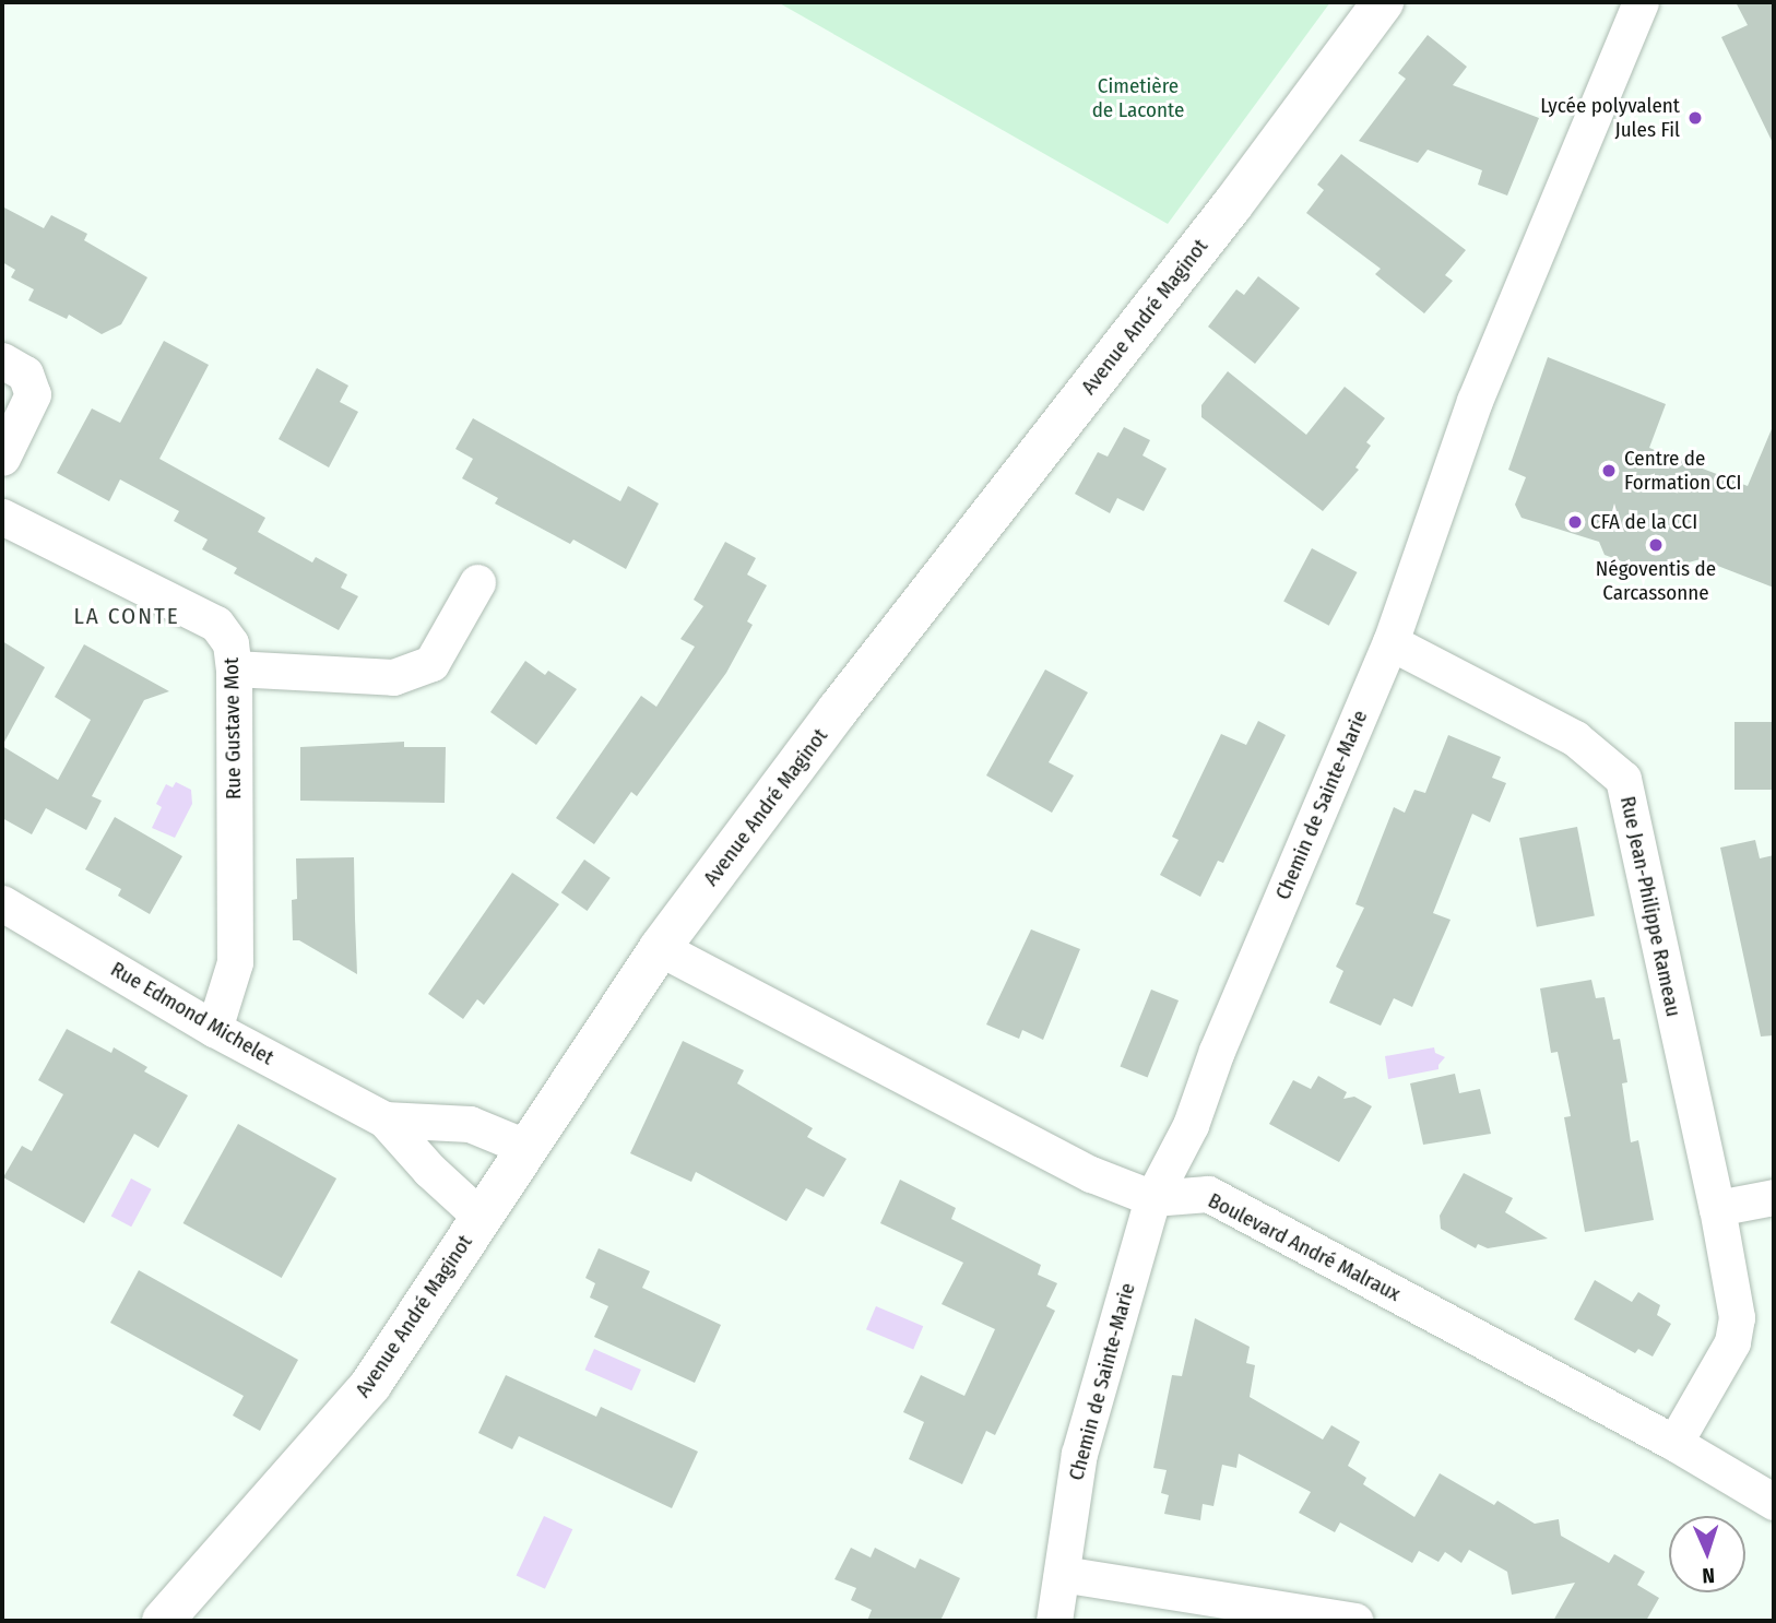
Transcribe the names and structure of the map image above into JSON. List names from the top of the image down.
{
  "streets": {
    "street": [
      "Avenue André Maginot",
      "Rue Gustave Mot",
      "Chemin de Sainte-Marie",
      "Rue Jean-Philippe Rameau",
      "Rue Edmond Michelet",
      "Boulevard André Malraux"
    ]
  },
  "crossings": [
    ["Avenue André Maginot", "Rue Edmond Michelet"],
    ["Avenue André Maginot", "Boulevard André Malraux"],
    ["Rue Gustave Mot", "Rue Edmond Michelet"],
    ["Chemin de Sainte-Marie", "Rue Jean-Philippe Rameau"],
    ["Chemin de Sainte-Marie", "Boulevard André Malraux"],
    ["Rue Jean-Philippe Rameau", "Boulevard André Malraux"]
  ],
  "districts": ["LA CONTE"],
  "parks": ["Cimetière de Laconte"],
  "places": [
    "Lycée polyvalent Jules Fil",
    "Centre de Formation CCI",
    "CFA de la CCI",
    "Négoventis de Carcassonne"
  ],
  "north": "bottom"
}
